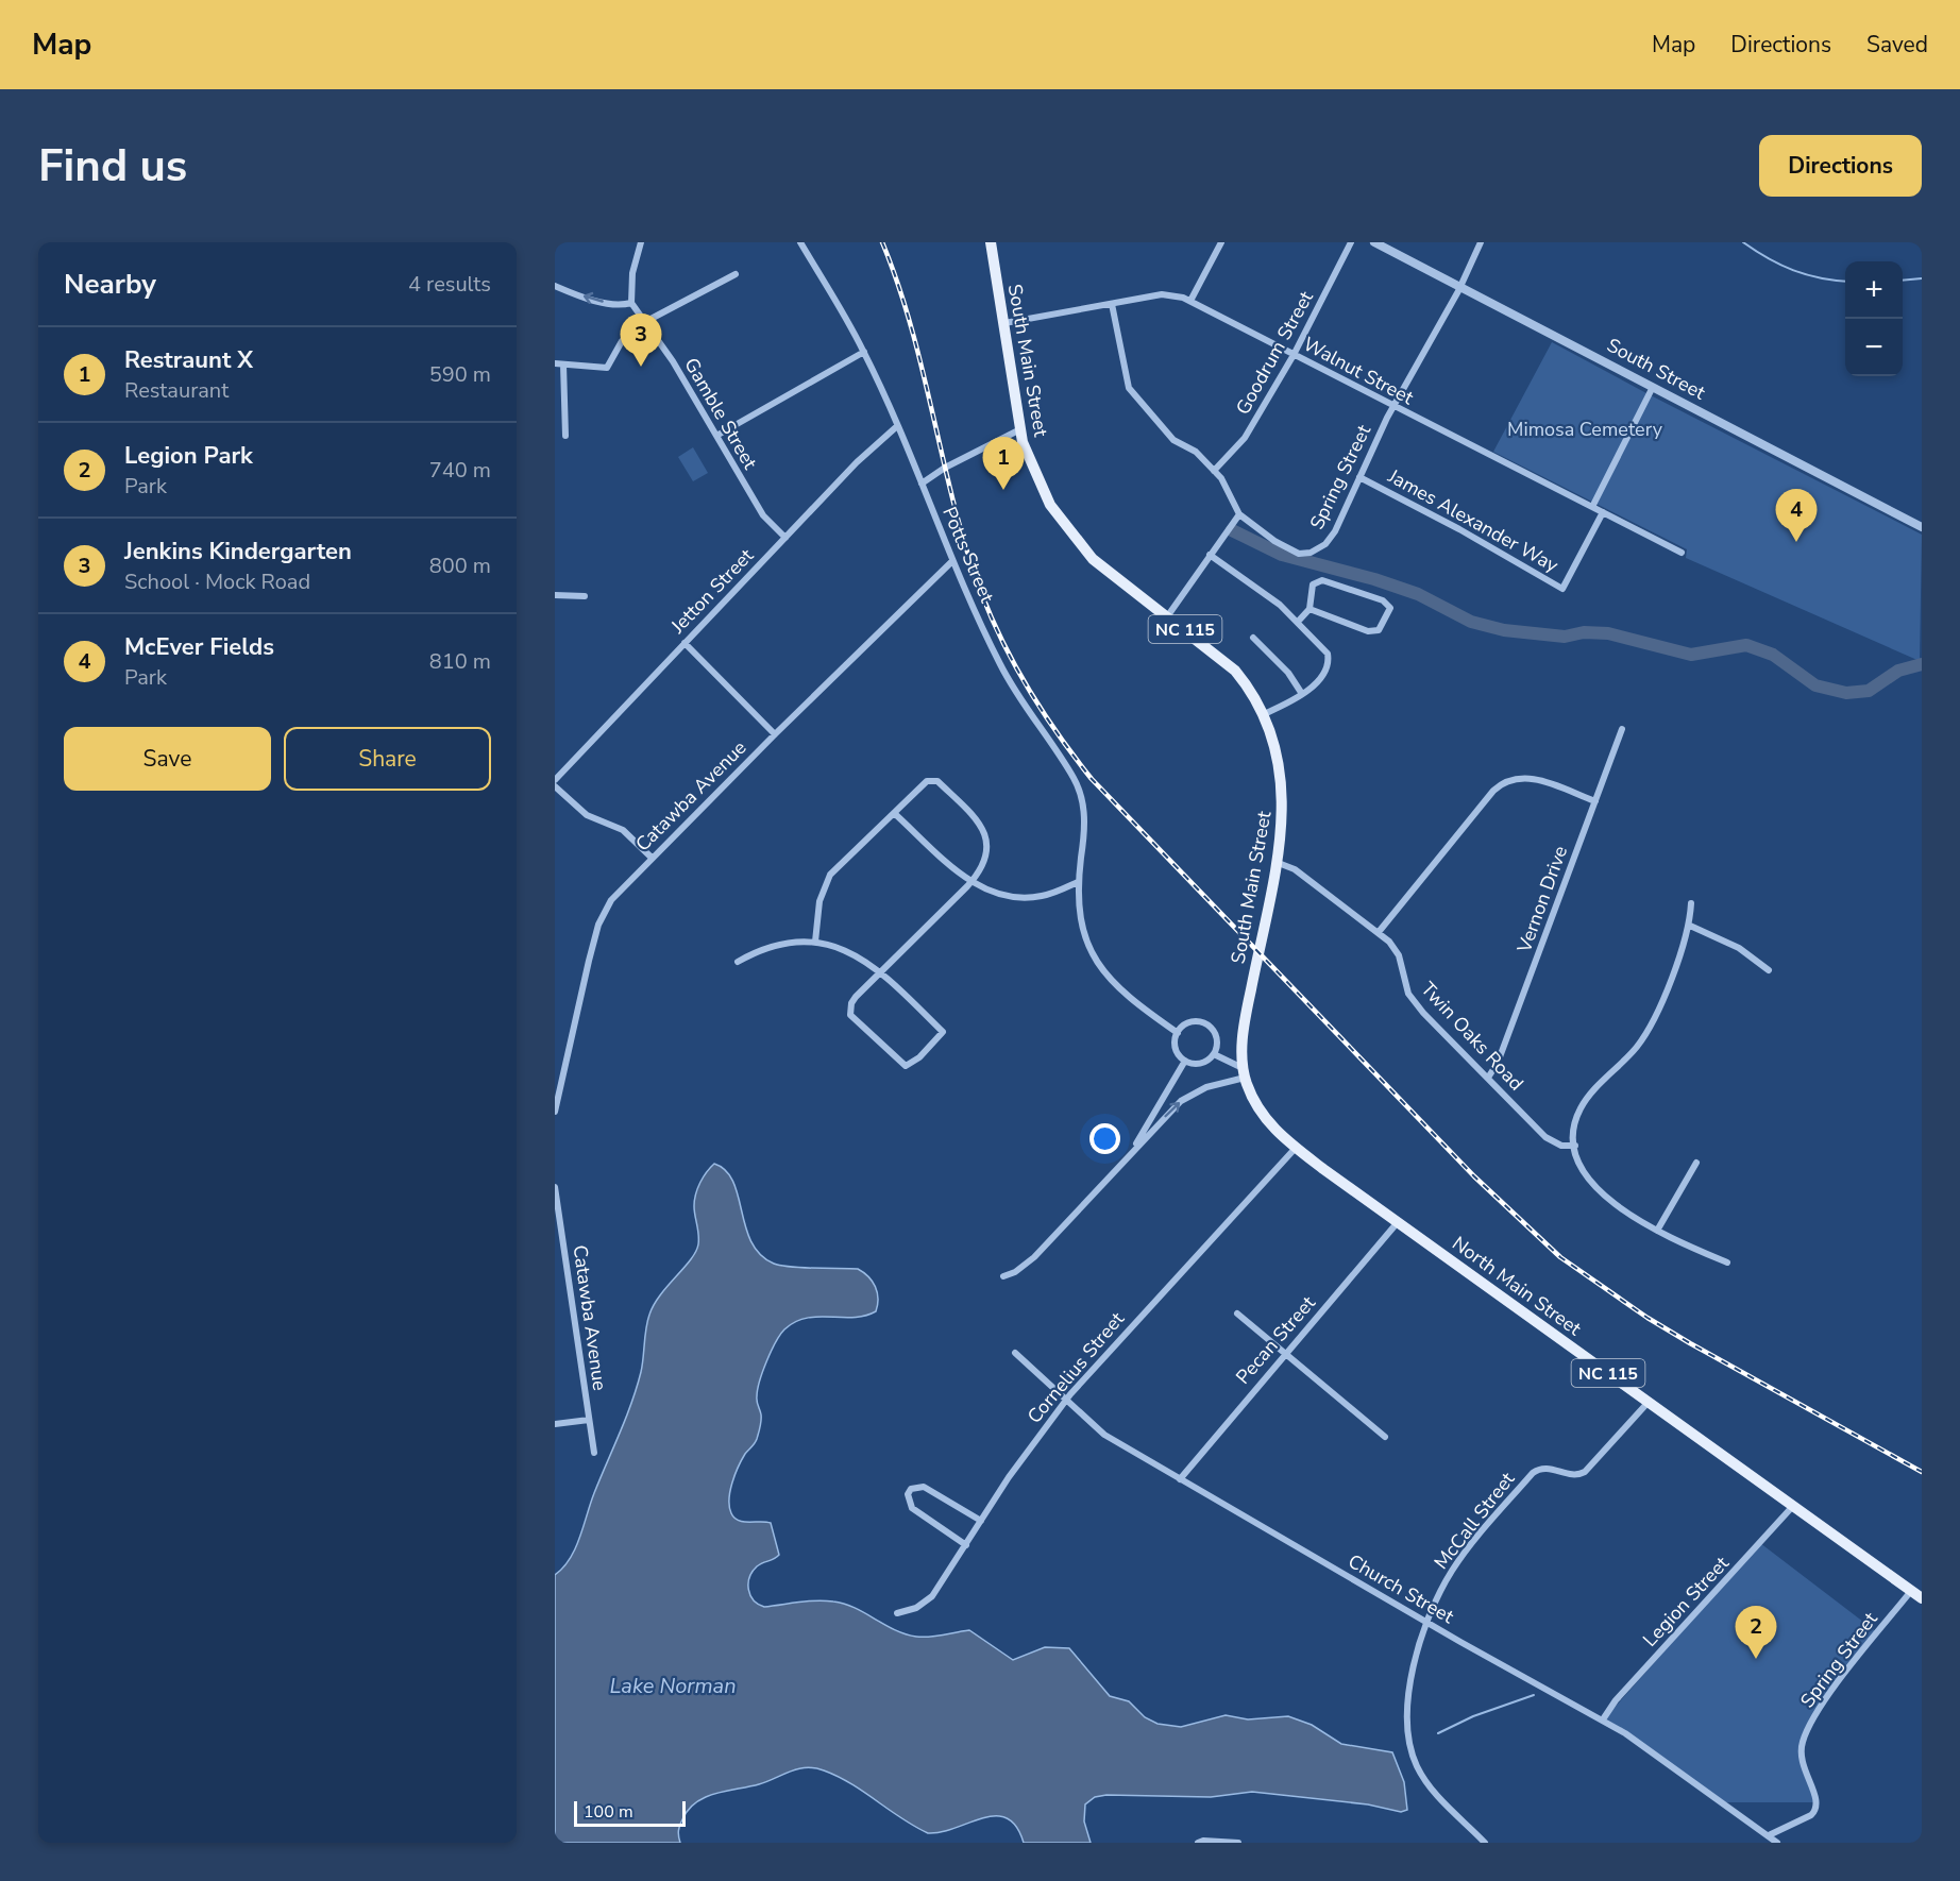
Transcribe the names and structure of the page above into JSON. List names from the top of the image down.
{
  "streets": {
    "main road": ["South Main Street", "NC 115", "North Main Street"],
    "street": [
      "Goodrum Street",
      "South Street",
      "Walnut Street",
      "Gamble Street",
      "Spring Street",
      "James Alexander Way",
      "Potts Street",
      "Jetton Street",
      "Catawba Avenue",
      "Vernon Drive",
      "Twin Oaks Road",
      "Pecan Street",
      "Cornelius Street",
      "McCall Street",
      "Church Street",
      "Legion Street"
    ]
  },
  "crossings": [
    ["Goodrum Street", "Walnut Street"],
    ["Goodrum Street", "Spring Street"],
    ["South Main Street", "Walnut Street"],
    ["South Main Street", "Twin Oaks Road"],
    ["South Main Street", "North Main Street"],
    ["South Street", "Spring Street"],
    ["Walnut Street", "Spring Street"],
    ["Walnut Street", "James Alexander Way"],
    ["Gamble Street", "Jetton Street"],
    ["Spring Street", "James Alexander Way"],
    ["Spring Street", "North Main Street"],
    ["Spring Street", "Church Street"],
    ["Potts Street", "Jetton Street"],
    ["Potts Street", "Catawba Avenue"],
    ["Vernon Drive", "Twin Oaks Road"],
    ["North Main Street", "Pecan Street"],
    ["North Main Street", "Cornelius Street"],
    ["North Main Street", "McCall Street"],
    ["North Main Street", "Legion Street"],
    ["Pecan Street", "Church Street"],
    ["Cornelius Street", "Church Street"],
    ["McCall Street", "Church Street"],
    ["Church Street", "Legion Street"]
  ],
  "water": ["Lake Norman"],
  "parks": ["Mimosa Cemetery"],
  "scale_bar": "100 m",
  "page": {
    "header": "Map",
    "nav": ["Map", "Directions", "Saved"],
    "buttons": [
      "Directions",
      ["Save", "Share"]
    ],
    "title": "Find us",
    "heading": ["Nearby", "4 results"],
    "map_buttons": ["+", "−"],
    "pins": [
      "3",
      "1",
      "4",
      "2"
    ],
    "list": [
      {
        "mark": "1",
        "name": "Restraunt X",
        "note": "Restaurant",
        "value": "590 m"
      },
      {
        "mark": "2",
        "name": "Legion Park",
        "note": "Park",
        "value": "740 m"
      },
      {
        "mark": "3",
        "name": "Jenkins Kindergarten",
        "note": "School · Mock Road",
        "value": "800 m"
      },
      {
        "mark": "4",
        "name": "McEver Fields",
        "note": "Park",
        "value": "810 m"
      }
    ],
    "scale": "100 m"
  }
}
